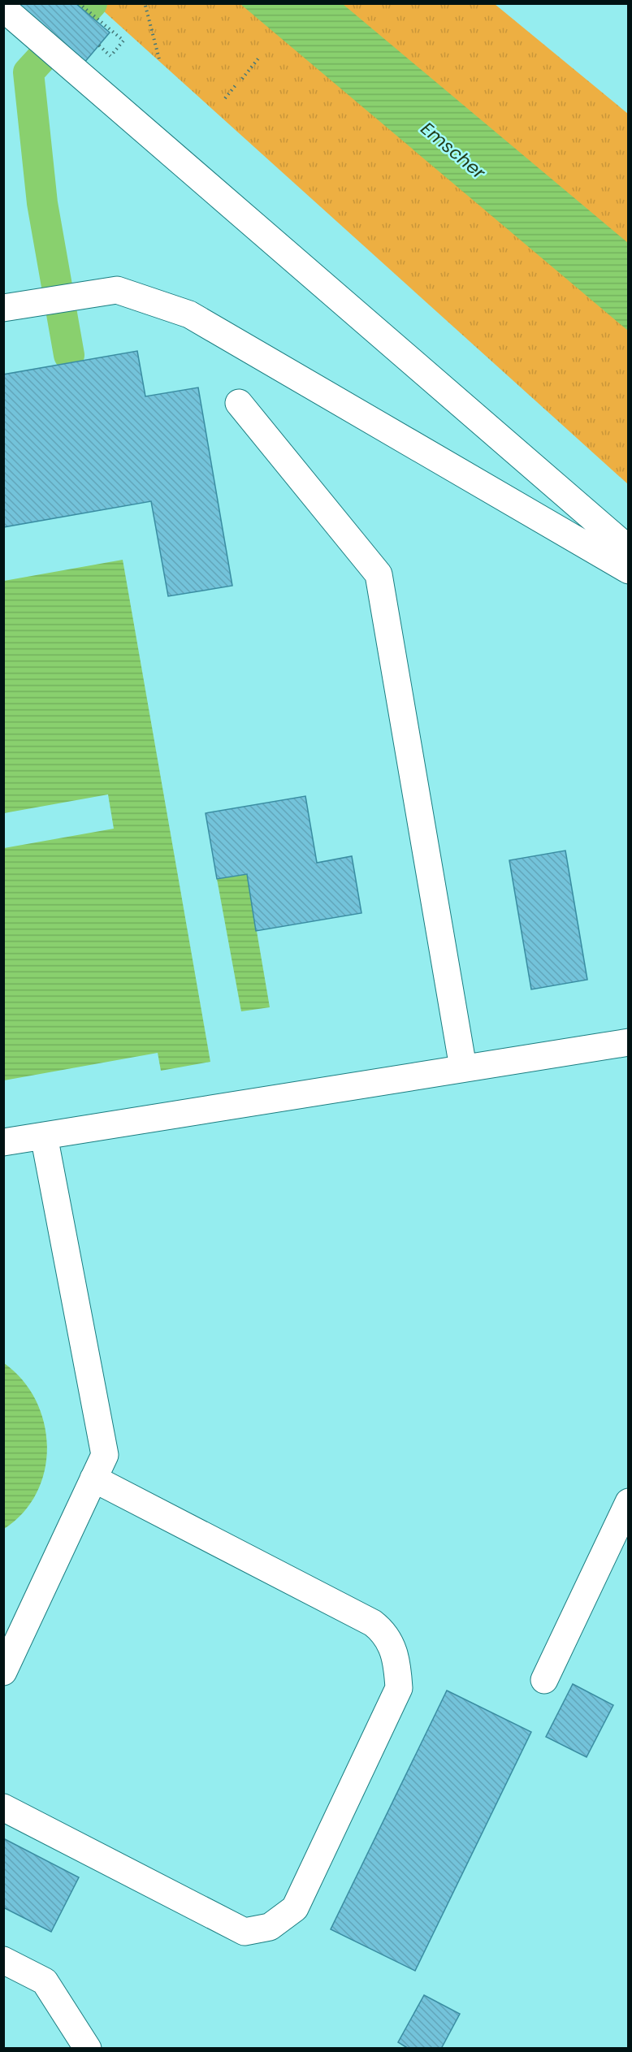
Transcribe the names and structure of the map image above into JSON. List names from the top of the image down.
{
  "water": ["Emscher"]
}
